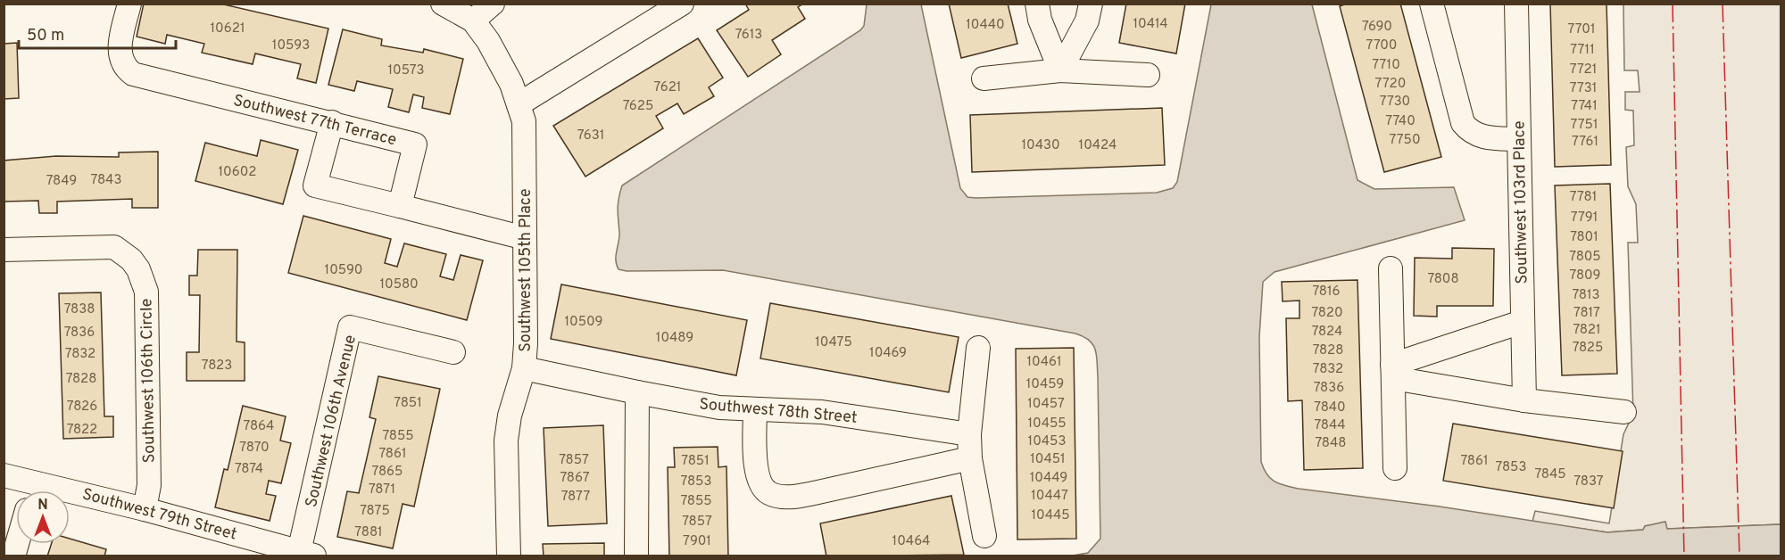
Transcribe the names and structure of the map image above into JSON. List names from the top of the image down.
{
  "streets": {
    "street": [
      "Southwest 77th Terrace",
      "Southwest 103rd Place",
      "Southwest 105th Place",
      "Southwest 106th Circle",
      "Southwest 78th Street",
      "Southwest 106th Avenue",
      "Southwest 79th Street"
    ]
  },
  "crossings": [
    ["Southwest 105th Place", "Southwest 78th Street"],
    ["Southwest 106th Circle", "Southwest 79th Street"],
    ["Southwest 106th Avenue", "Southwest 79th Street"]
  ],
  "house_numbers": [
    "10414",
    "10440",
    "7690",
    "10621",
    "7701",
    "7613",
    "10593",
    "7700",
    "7711",
    "7710",
    "7721",
    "10573",
    "7720",
    "7621",
    "7731",
    "7730",
    "7625",
    "7741",
    "7740",
    "7751",
    "7631",
    "7750",
    "7761",
    "10430",
    "10424",
    "10602",
    "7843",
    "7849",
    "7781",
    "7791",
    "7801",
    "7805",
    "10590",
    "7809",
    "7808",
    "10580",
    "7816",
    "7813",
    "7838",
    "7820",
    "7817",
    "10509",
    "7821",
    "7824",
    "7836",
    "10489",
    "10475",
    "7825",
    "7828",
    "10469",
    "7832",
    "10461",
    "7823",
    "7832",
    "7828",
    "10459",
    "7836",
    "7851",
    "10457",
    "7826",
    "7840",
    "10455",
    "7844",
    "7864",
    "7822",
    "7855",
    "10453",
    "7848",
    "7870",
    "7861",
    "10451",
    "7857",
    "7851",
    "7861",
    "7853",
    "7874",
    "7865",
    "7845",
    "7867",
    "10449",
    "7853",
    "7837",
    "7871",
    "10447",
    "7877",
    "7855",
    "7875",
    "10445",
    "7857",
    "7881",
    "7901",
    "10464"
  ],
  "scale_bar": "50 m",
  "north": "top"
}
